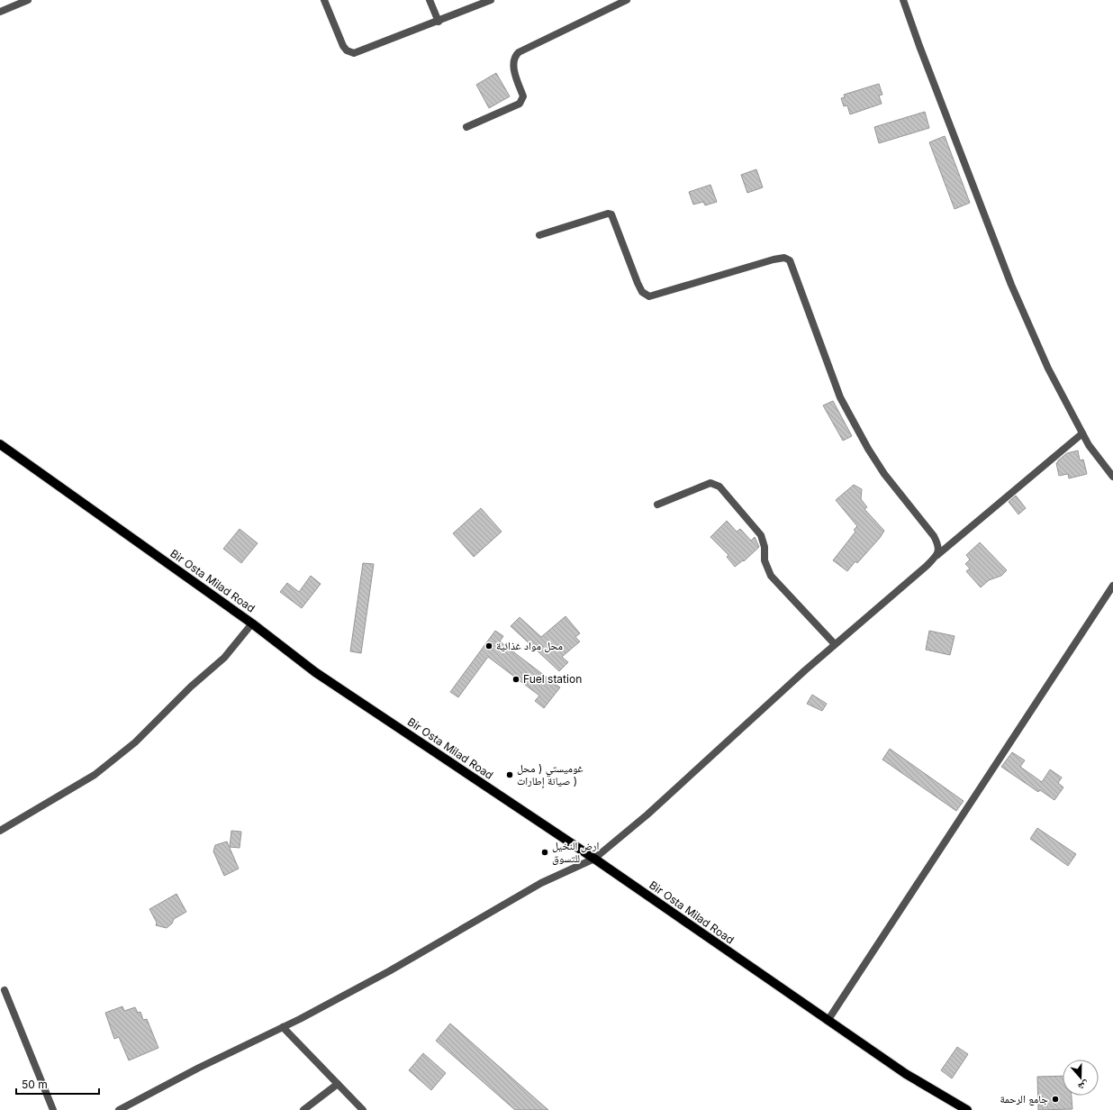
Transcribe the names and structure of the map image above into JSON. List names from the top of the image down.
{
  "streets": {
    "main road": ["Bir Osta Milad Road"]
  },
  "places": [
    "محل مواد غذائية",
    "Fuel station",
    "غوميستي ( محل صيانة إطارات )",
    "ارض النخيل للتسوق",
    "جامع الرحمة"
  ],
  "scale_bar": "50 m",
  "north": "bottom"
}
